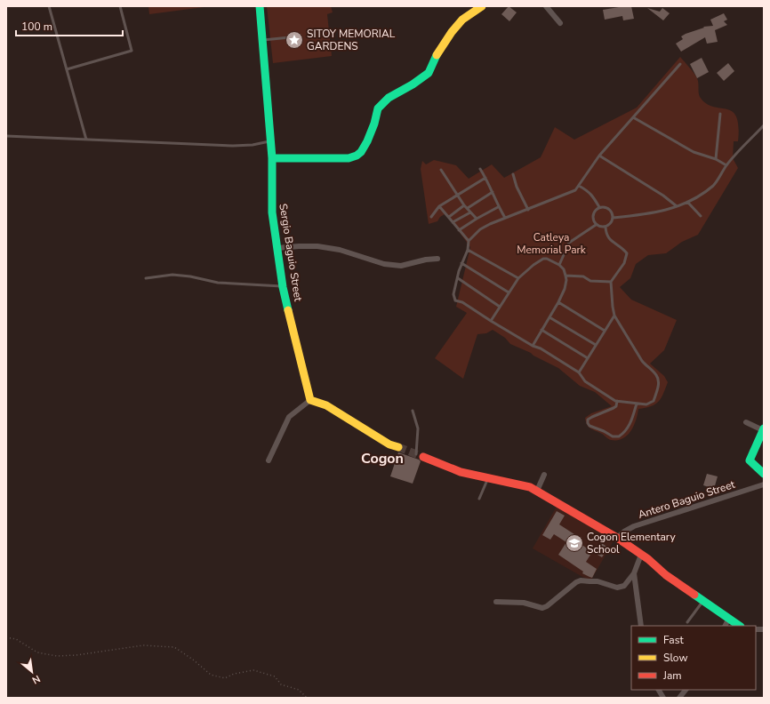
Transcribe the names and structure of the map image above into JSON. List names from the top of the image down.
{
  "streets": {
    "street": ["Sergio Baguio Street", "Antero Baguio Street"]
  },
  "districts": ["Cogon"],
  "parks": ["Catleya Memorial Park"],
  "places": {
    "place": ["SITOY MEMORIAL GARDENS"],
    "school or university": ["Cogon Elementary School"]
  },
  "legend": ["Fast", "Slow", "Jam"],
  "scale_bar": "100 m",
  "north": "bottom right"
}
